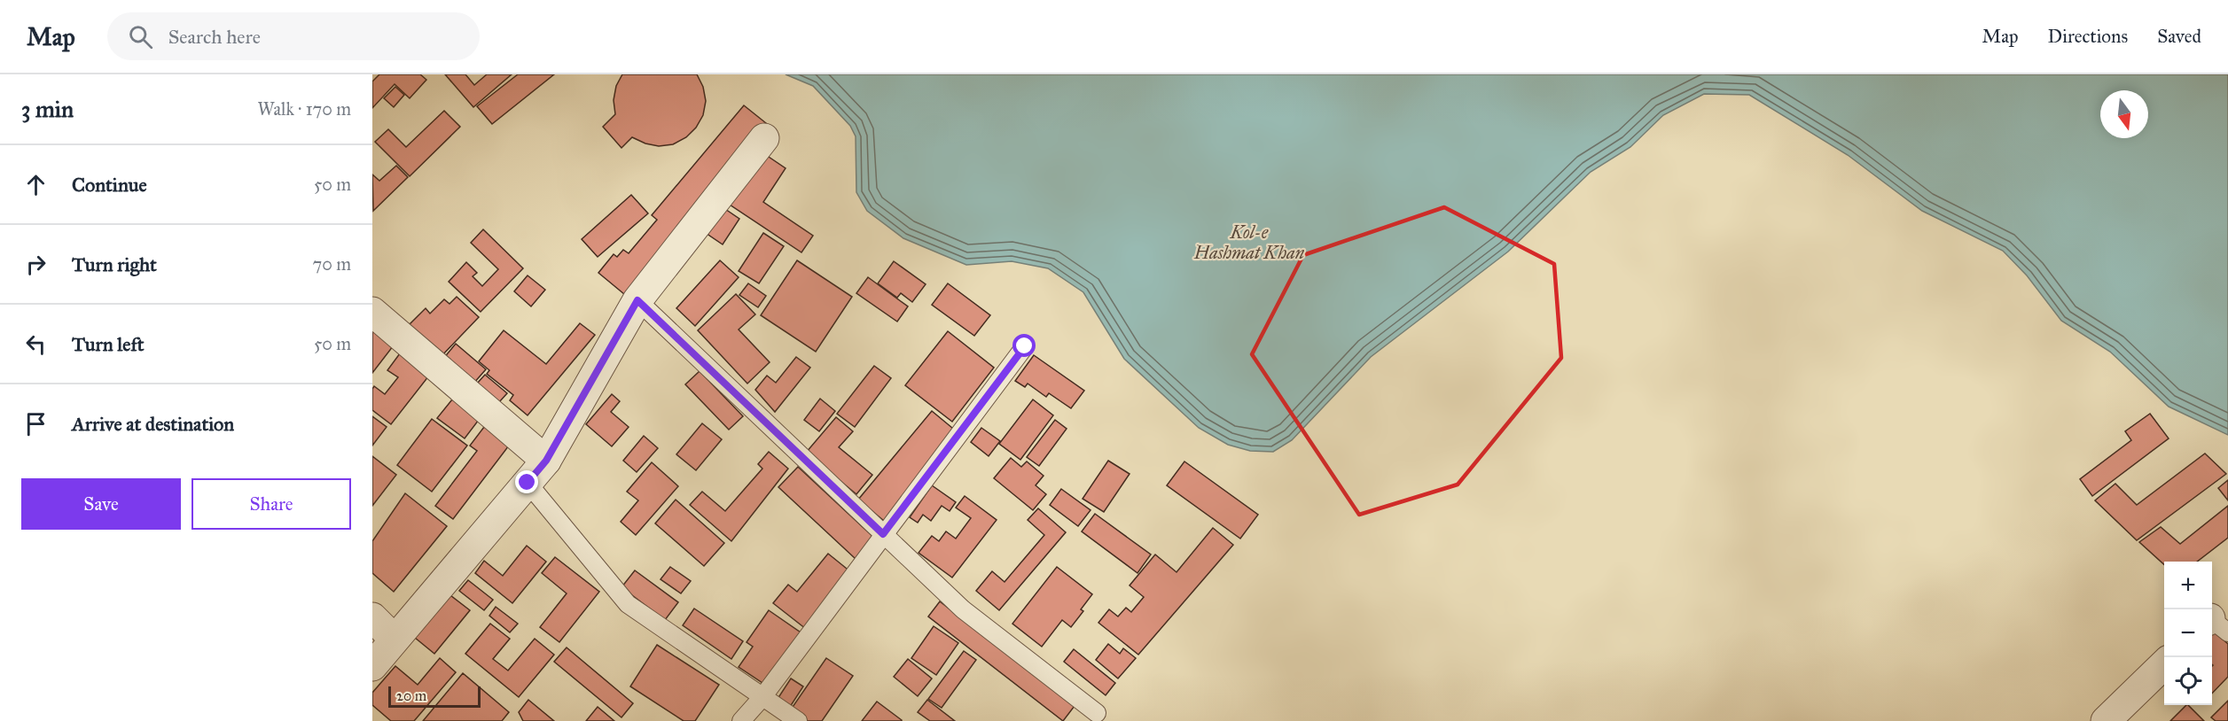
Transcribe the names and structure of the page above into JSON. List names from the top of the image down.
{
  "water": ["Kol-e Hashmat Khan"],
  "scale_bar": "20 m",
  "north": "bottom",
  "page": {
    "header": "Map",
    "search": "Search here",
    "nav": ["Map", "Directions", "Saved"],
    "heading": ["3 min", "Walk · 170 m"],
    "list": [
      ["Continue", "50 m"],
      ["Turn right", "70 m"],
      ["Turn left", "50 m"],
      "Arrive at destination"
    ],
    "buttons": ["Save", "Share"],
    "map_buttons": ["+", "−"],
    "scale": "20 m"
  }
}
